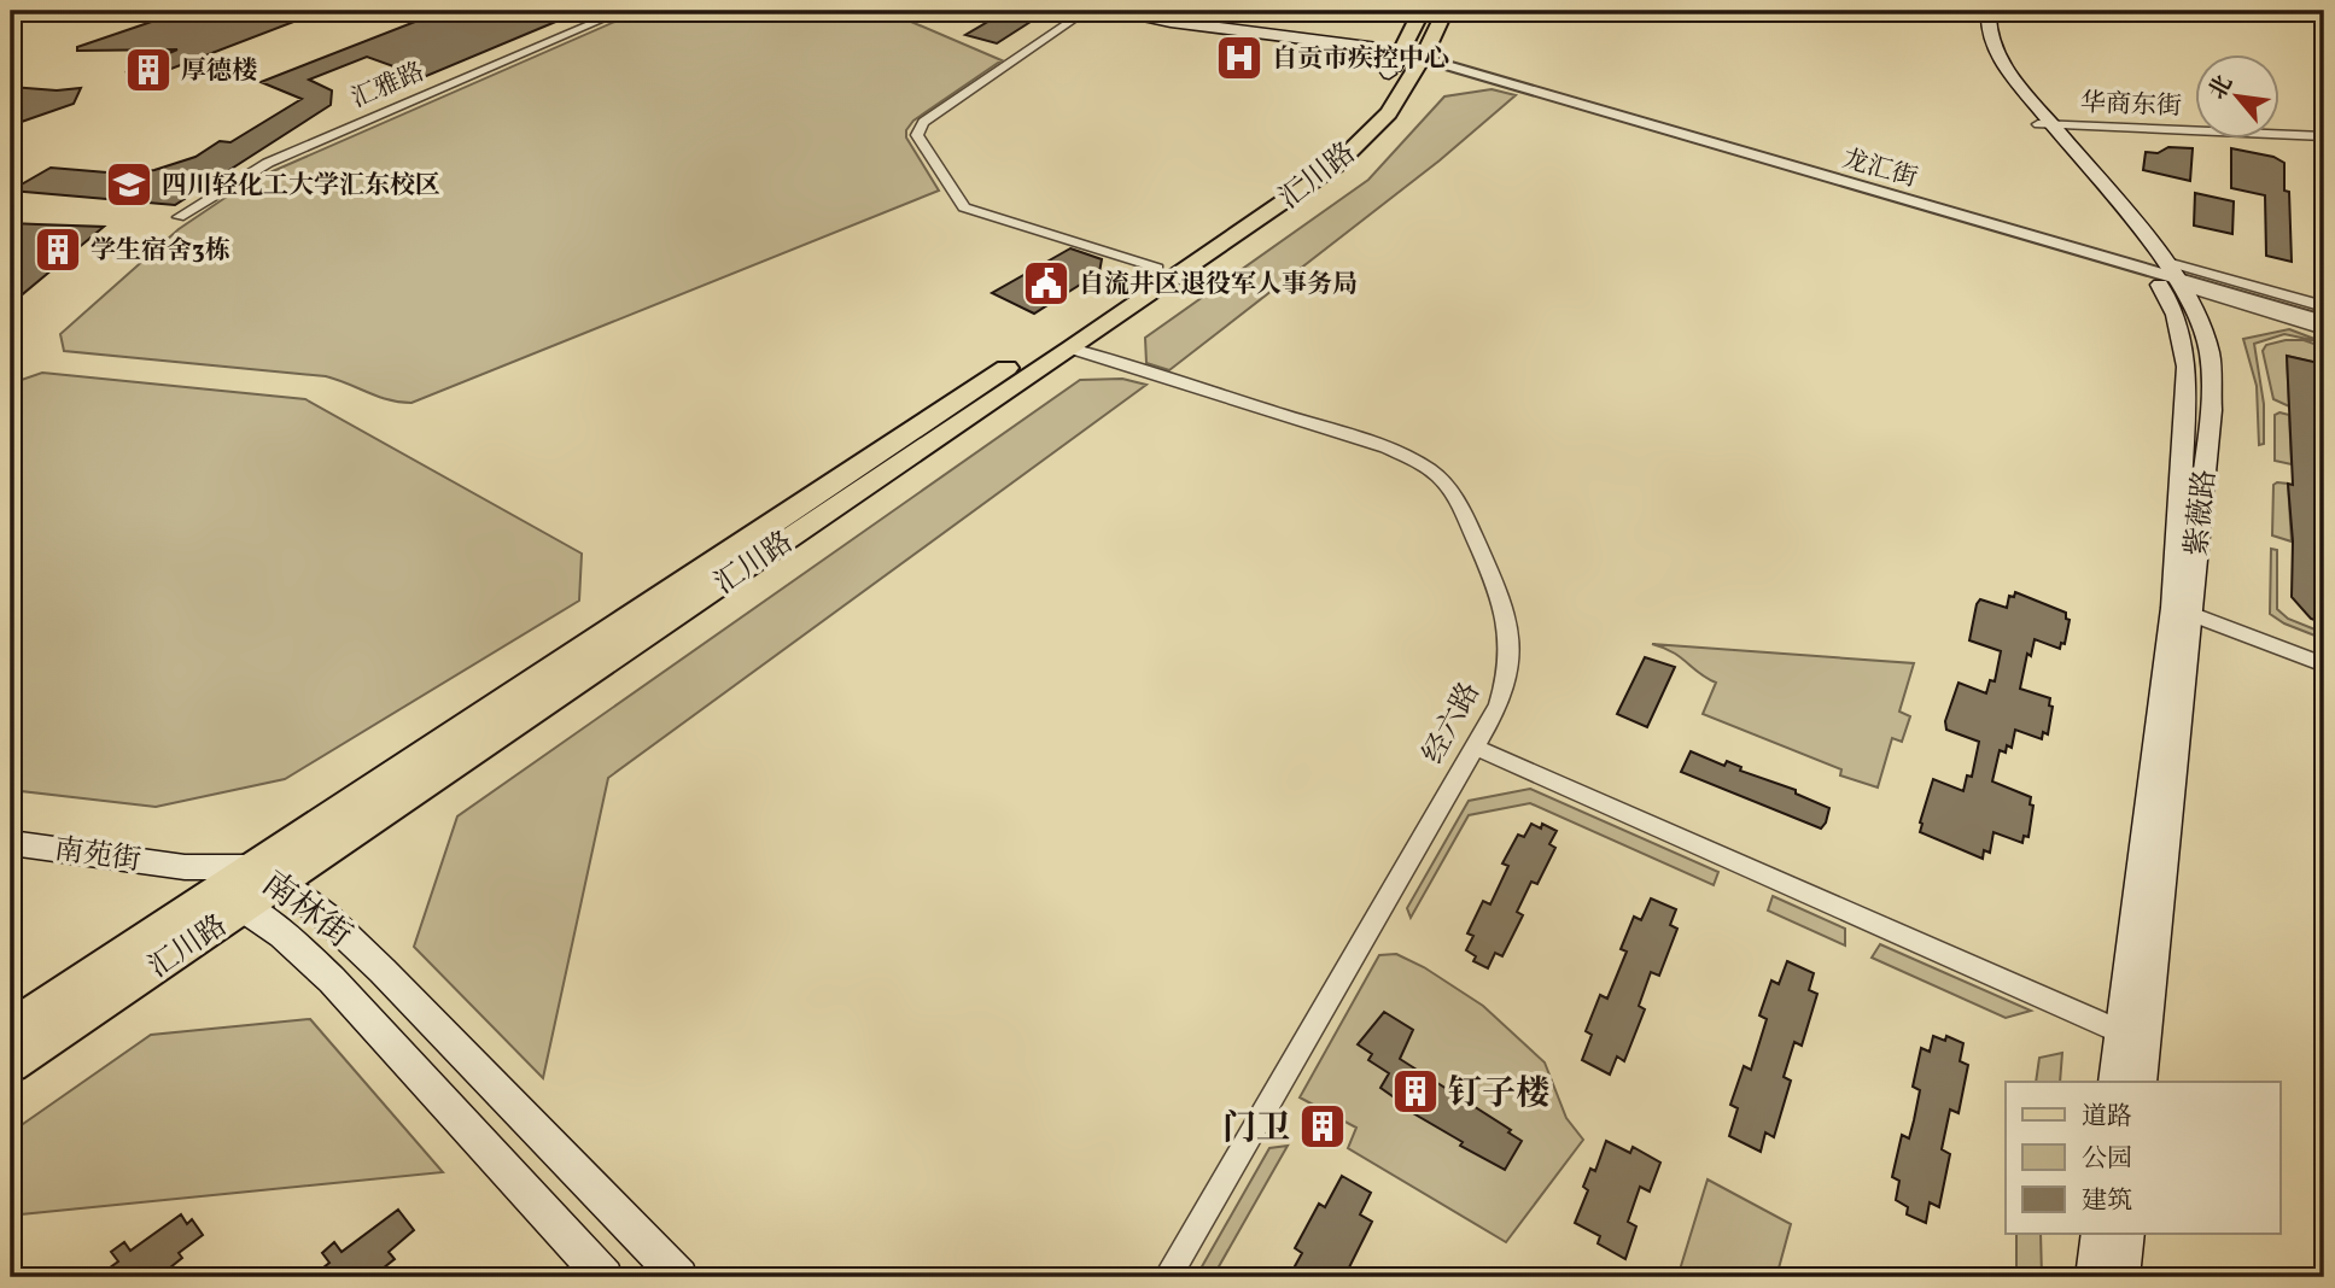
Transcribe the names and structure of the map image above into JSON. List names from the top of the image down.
{
  "streets": {
    "main road": [
      "汇川路",
      "紫薇路",
      "南苑街",
      "南林街"
    ],
    "street": [
      "汇雅路",
      "华商东街",
      "龙汇街",
      "经六路"
    ]
  },
  "crossings": [
    ["华商东街", "紫薇路"],
    ["龙汇街", "汇川路"],
    ["龙汇街", "紫薇路"],
    ["汇川路", "经六路"],
    ["汇川路", "南林街"],
    ["南苑街", "南林街"]
  ],
  "places": {
    "hospital": ["自贡市疾控中心"],
    "building": [
      "厚德楼",
      "学生宿舍3栋",
      "钉子楼",
      "门卫"
    ],
    "school or university": ["四川轻化工大学汇东校区"],
    "public building": ["自流井区退役军人事务局"]
  },
  "legend": ["道路", "公园", "建筑"],
  "north": "top left"
}
